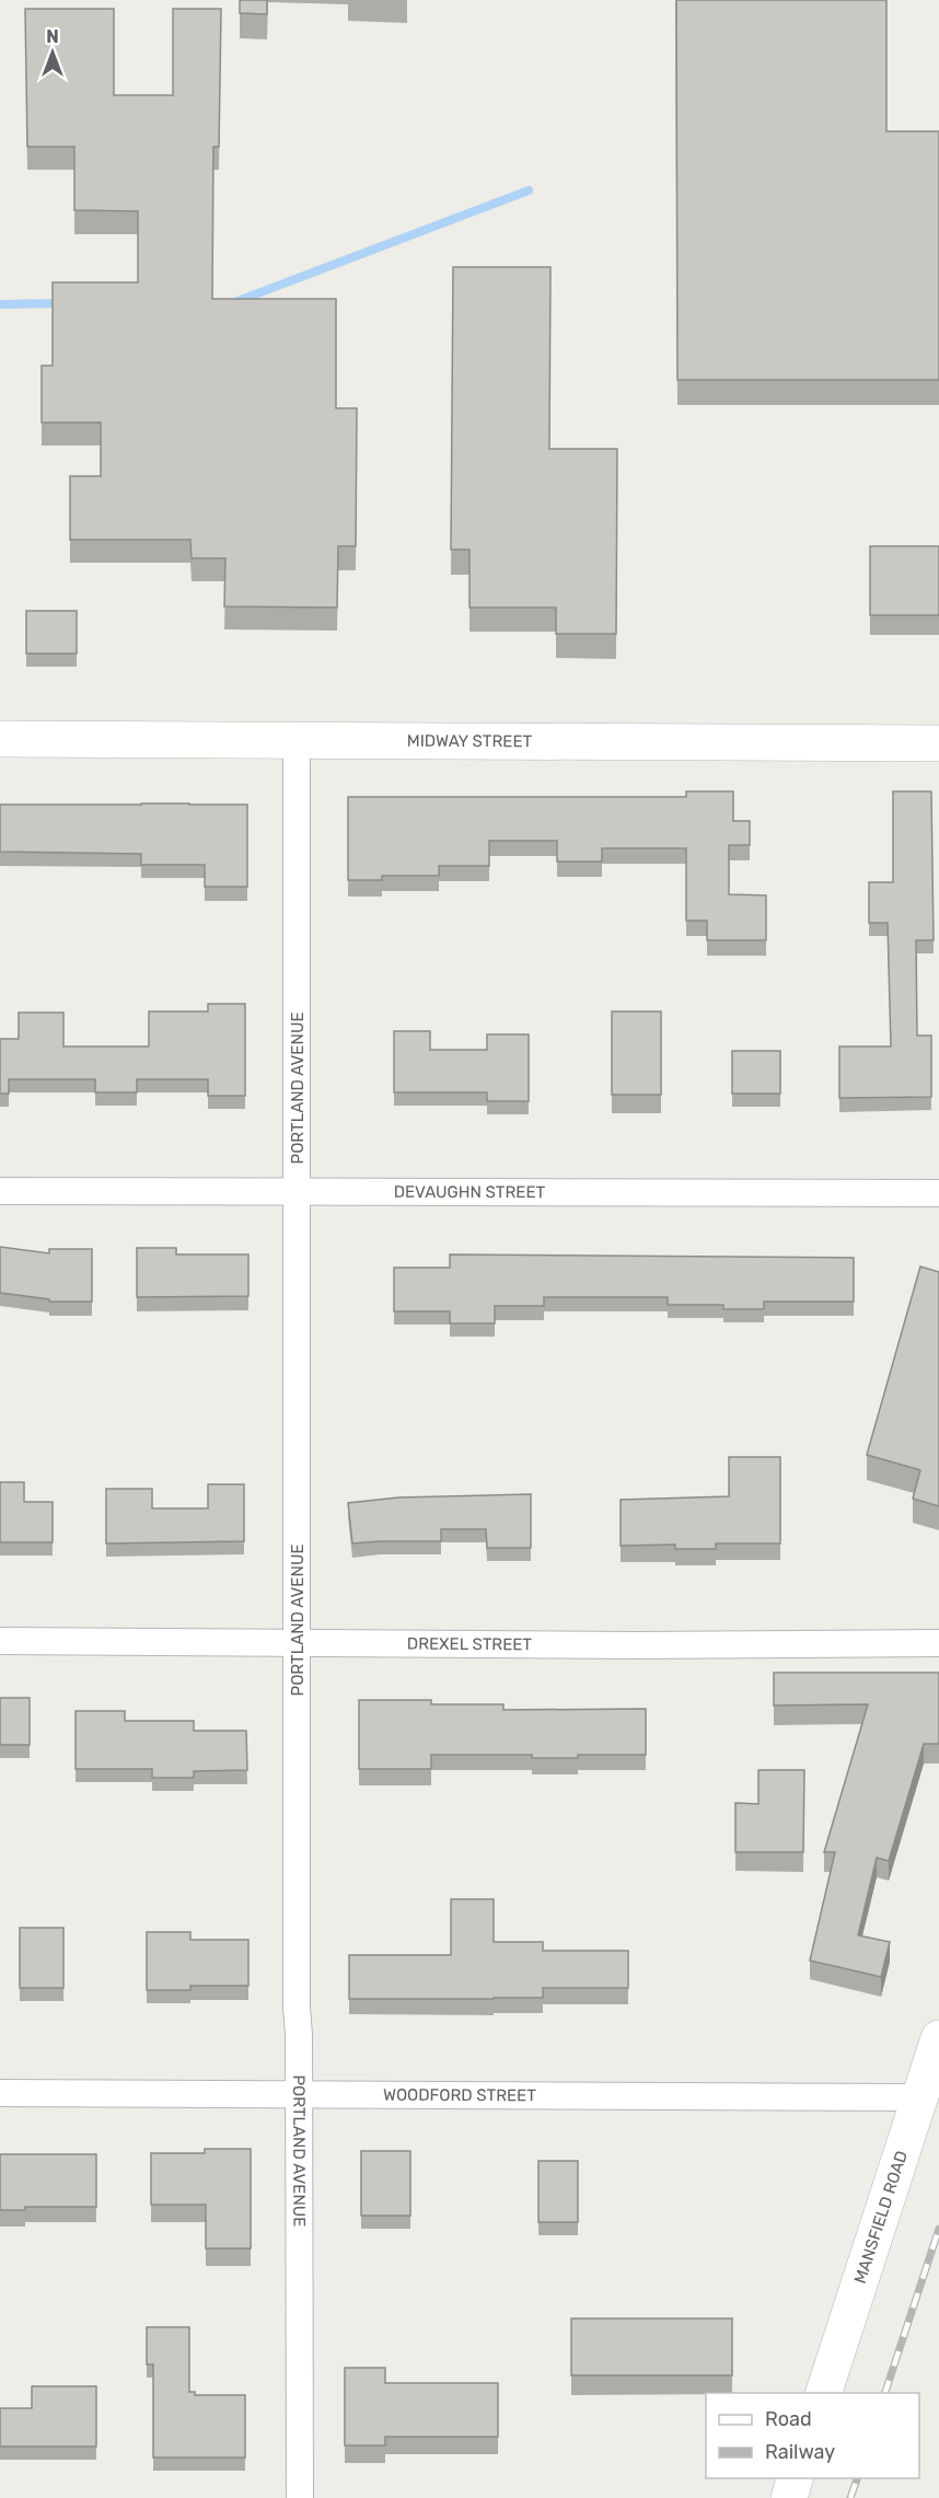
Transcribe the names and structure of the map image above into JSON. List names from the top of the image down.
{
  "streets": {
    "street": [
      "MIDWAY STREET",
      "PORTLAND AVENUE",
      "DEVAUGHN STREET",
      "DREXEL STREET",
      "WOODFORD STREET",
      "MANSFIELD ROAD"
    ]
  },
  "crossings": [
    ["MIDWAY STREET", "PORTLAND AVENUE"],
    ["PORTLAND AVENUE", "DEVAUGHN STREET"],
    ["PORTLAND AVENUE", "DREXEL STREET"],
    ["PORTLAND AVENUE", "WOODFORD STREET"],
    ["WOODFORD STREET", "MANSFIELD ROAD"]
  ],
  "legend": ["Road", "Railway"],
  "north": "top"
}
